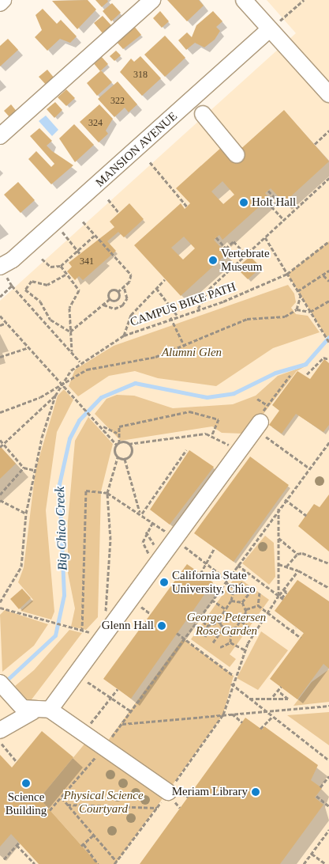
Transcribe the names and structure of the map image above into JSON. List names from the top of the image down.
{
  "streets": {
    "street": ["MANSION AVENUE"],
    "path": ["CAMPUS BIKE PATH"]
  },
  "water": ["Big Chico Creek"],
  "parks": ["Alumni Glen", "George Petersen Rose Garden", "Physical Science Courtyard"],
  "places": [
    "Holt Hall",
    "Vertebrate Museum",
    "California State University, Chico",
    "Glenn Hall",
    "Science Building",
    "Meriam Library"
  ],
  "house_numbers": [
    "318",
    "322",
    "324",
    "341"
  ]
}
